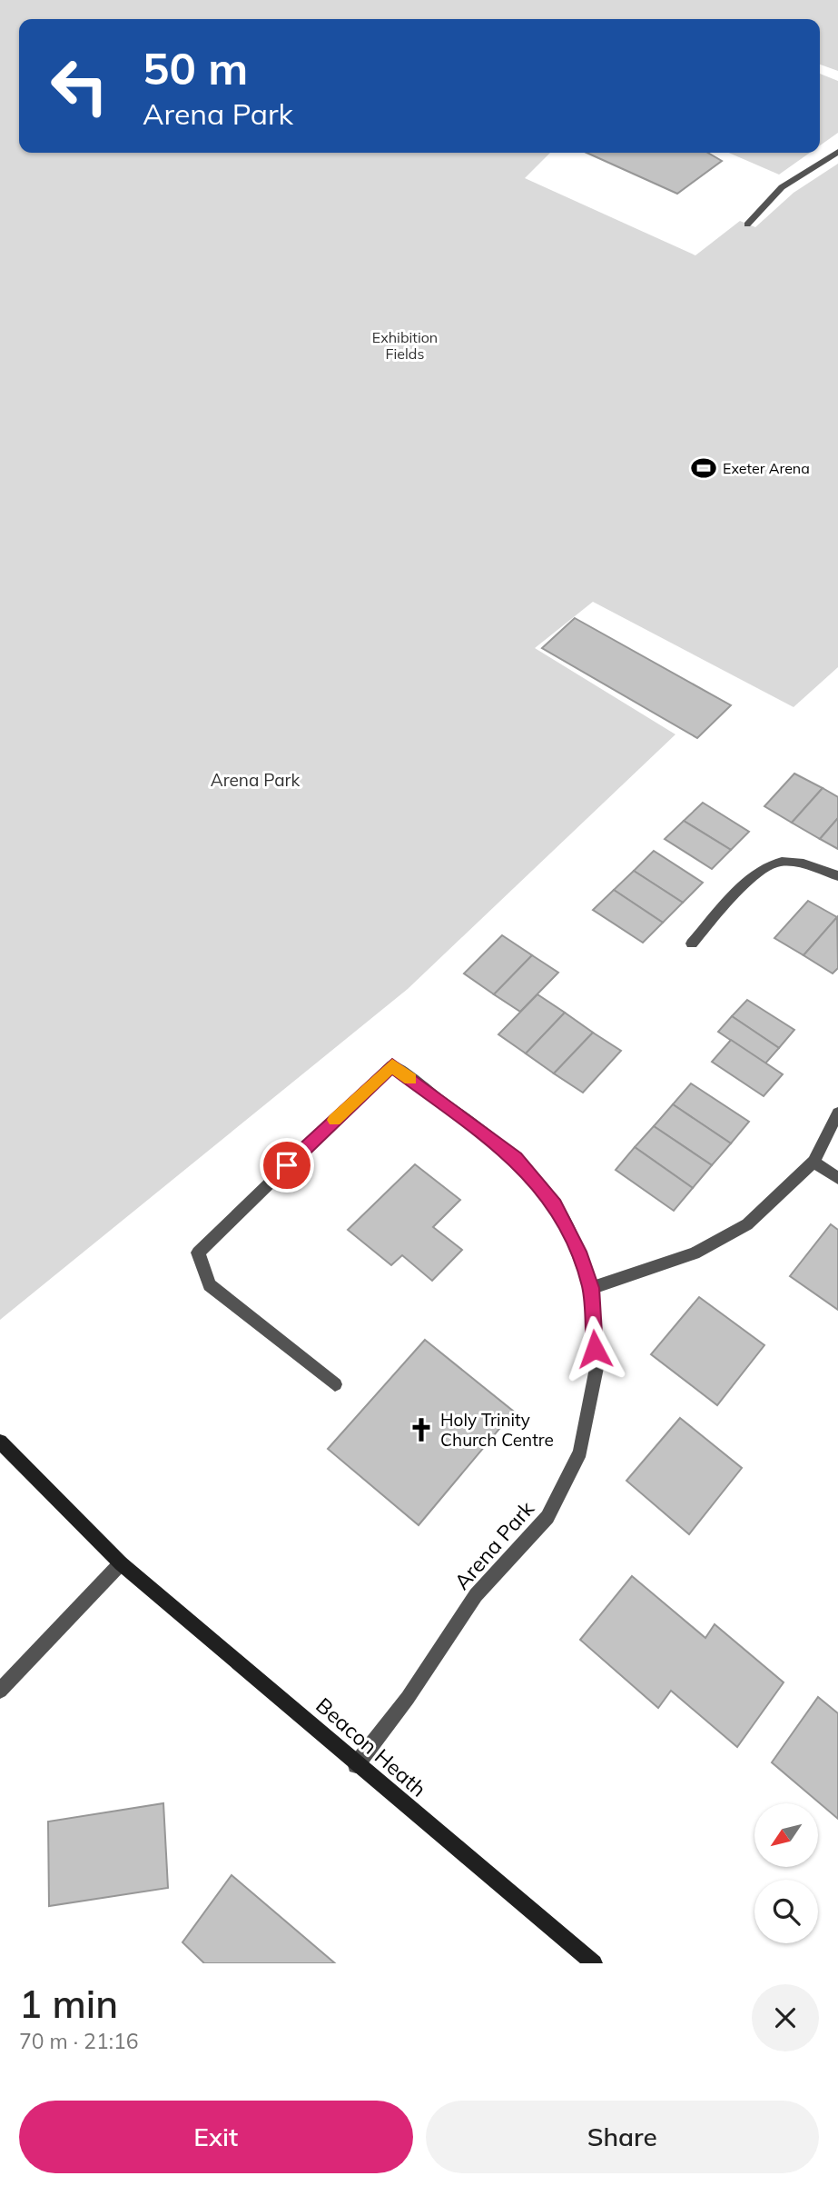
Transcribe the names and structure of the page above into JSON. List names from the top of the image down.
{
  "streets": {
    "street": ["Arena Park", "Beacon Heath"]
  },
  "crossings": [
    ["Arena Park", "Beacon Heath"]
  ],
  "parks": ["Exhibition Fields", "Arena Park"],
  "places": {
    "sports": ["Exeter Arena"],
    "church": ["Holy Trinity Church Centre"]
  },
  "north": "bottom left",
  "page": {
    "turn": ["50 m", "Arena Park"],
    "heading": ["1 min", "70 m · 21:16"],
    "buttons": ["Exit", "Share"]
  }
}
